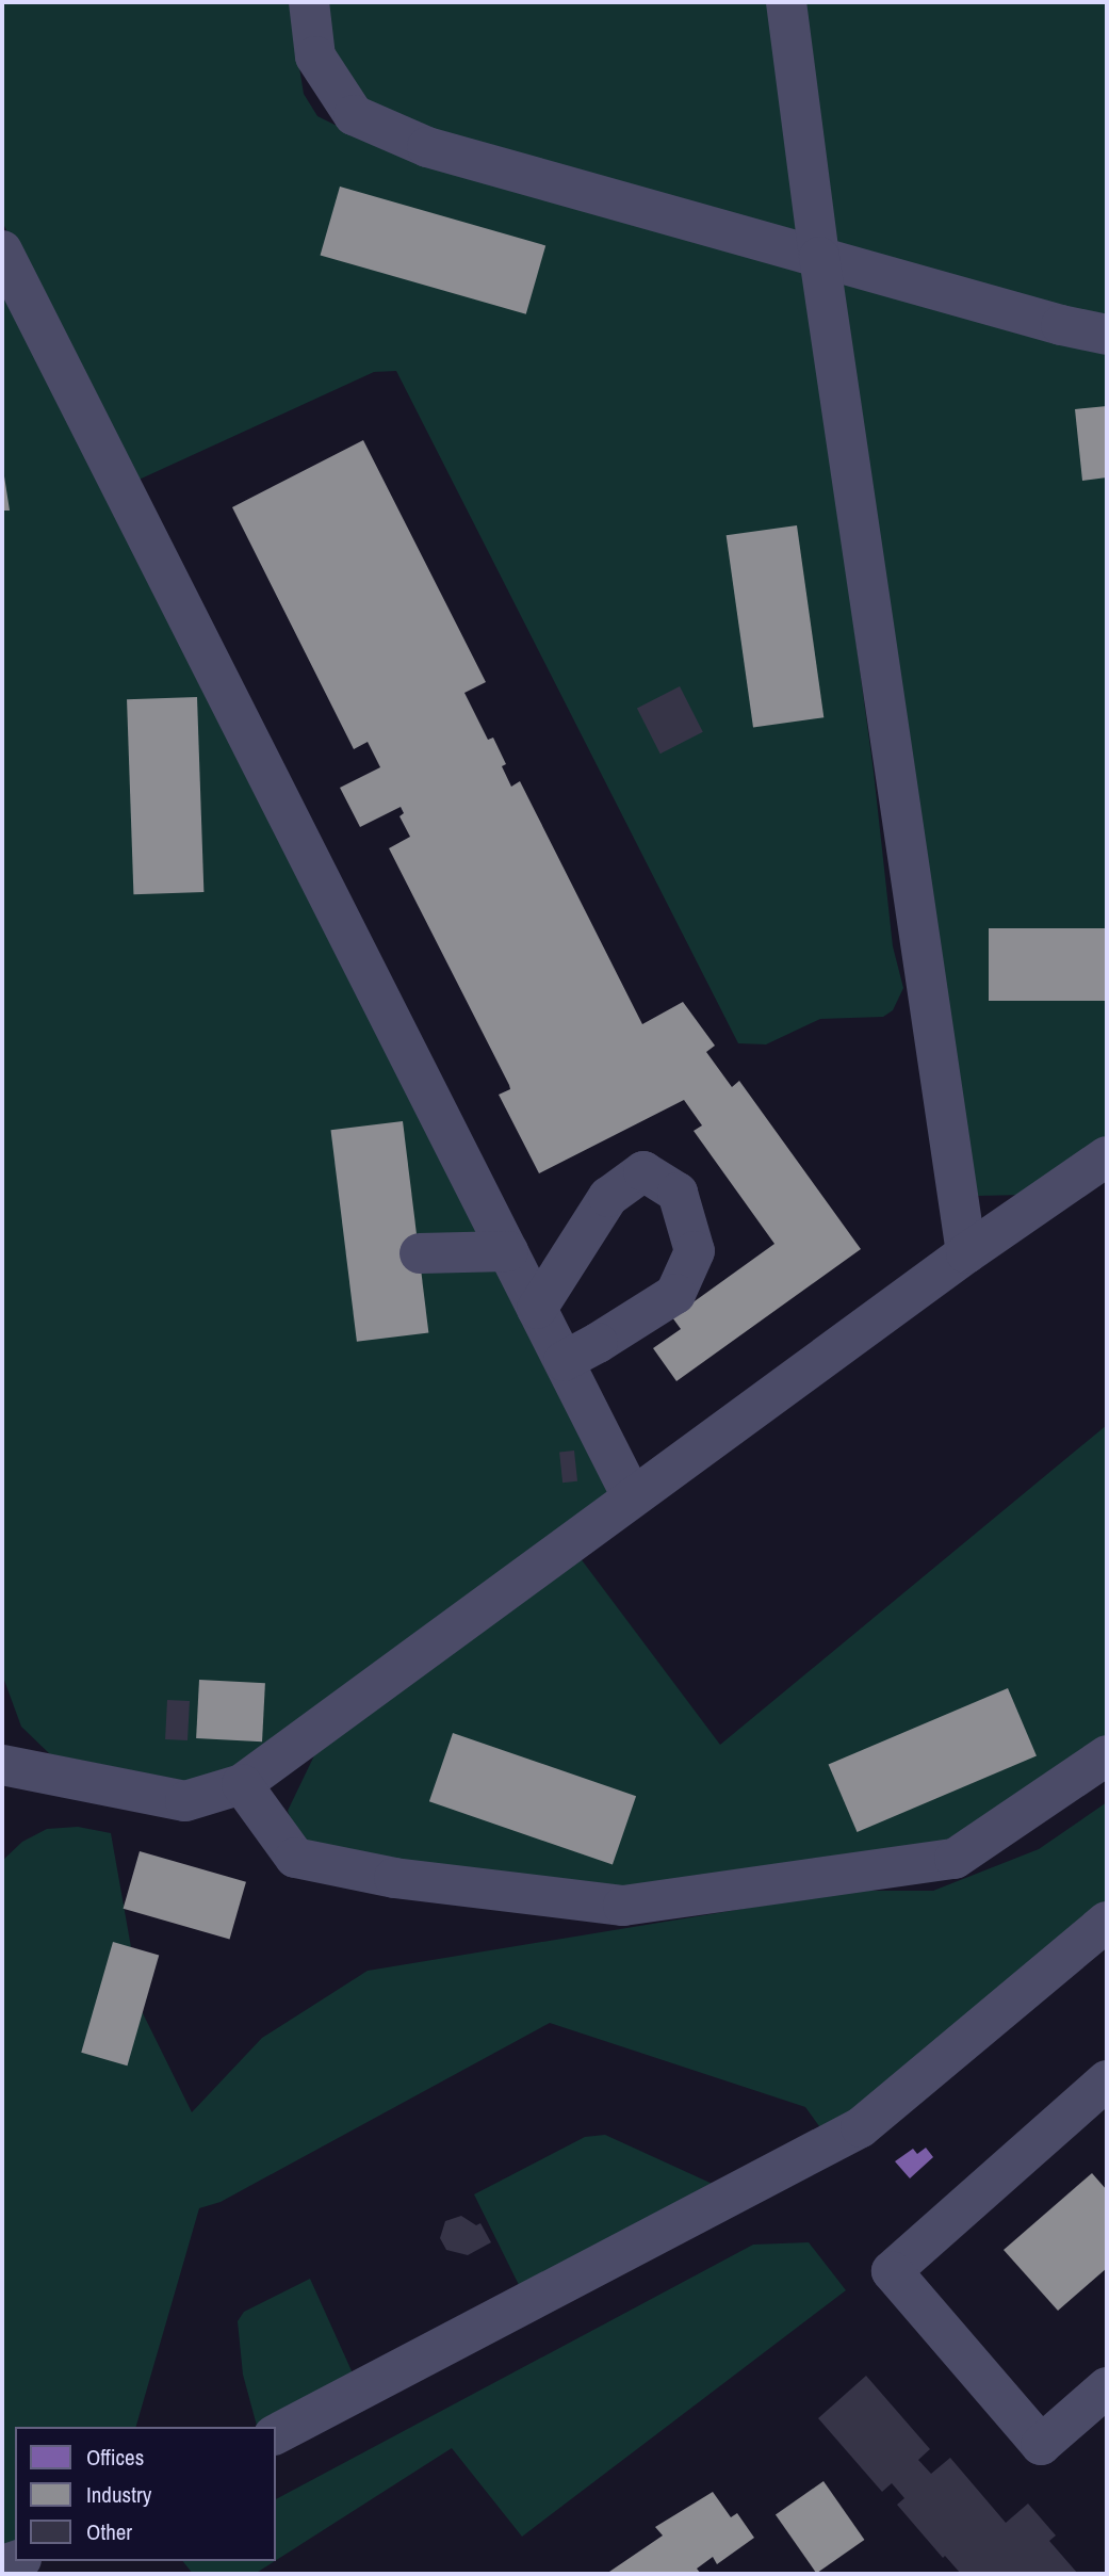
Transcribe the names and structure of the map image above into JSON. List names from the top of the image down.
{
  "legend": ["Offices", "Industry", "Other"]
}
